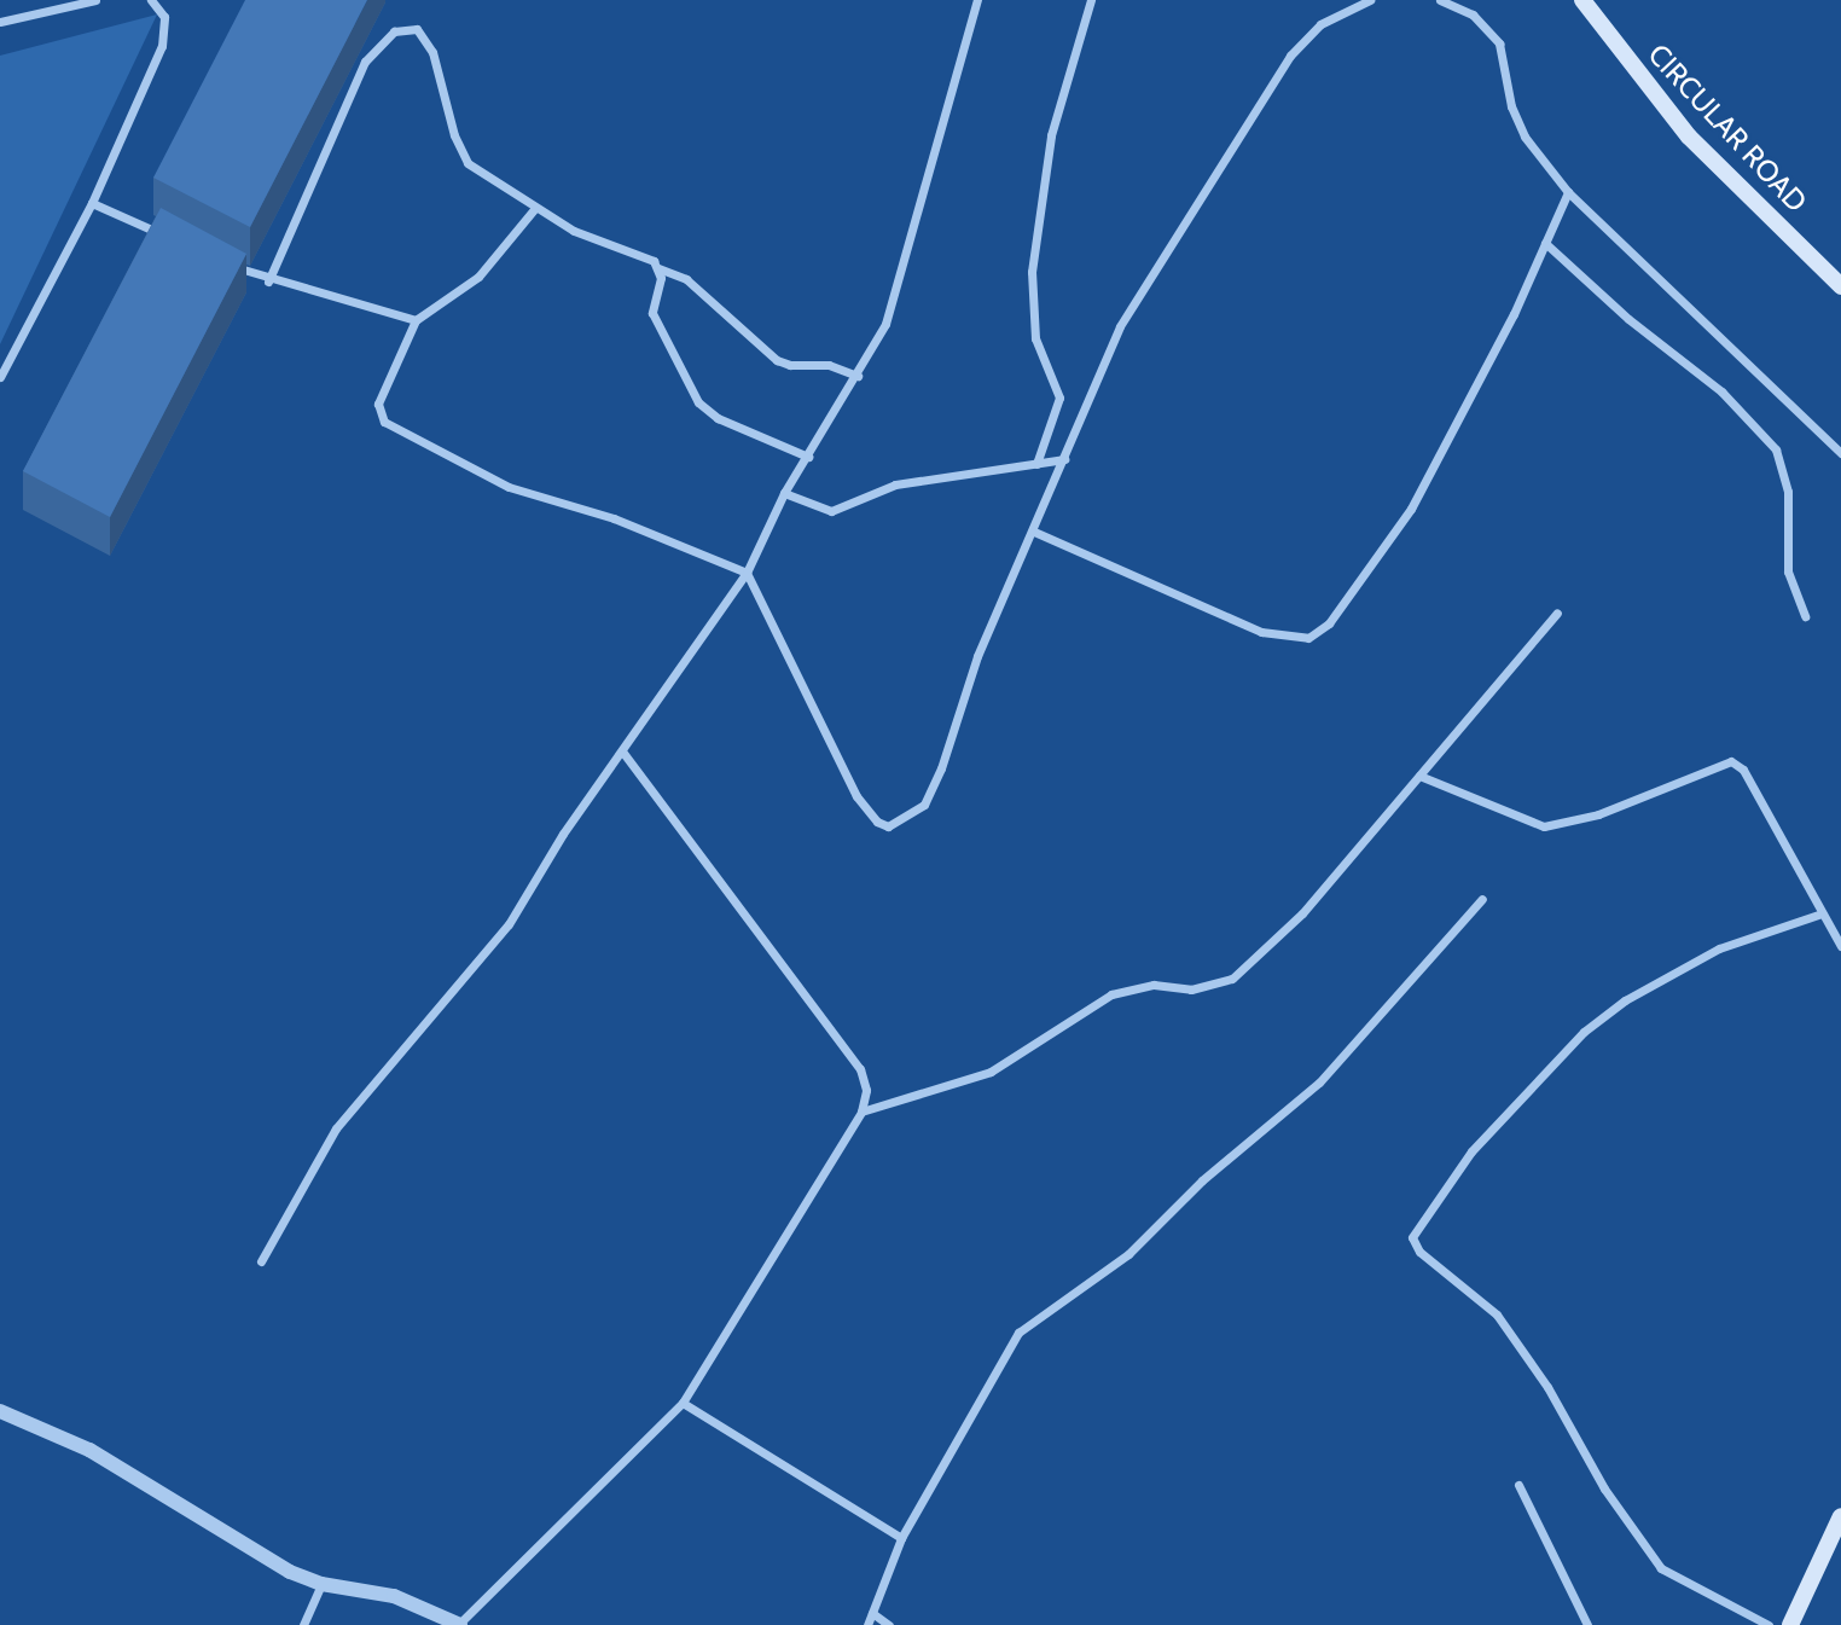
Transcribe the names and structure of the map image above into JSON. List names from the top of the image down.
{
  "streets": {
    "main road": ["CIRCULAR ROAD"]
  }
}
